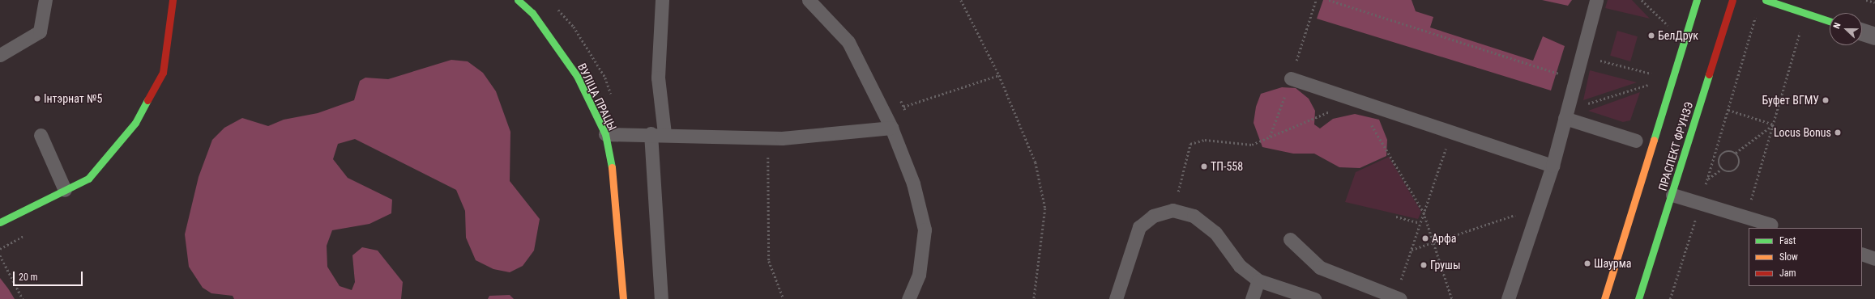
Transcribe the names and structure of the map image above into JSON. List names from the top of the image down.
{
  "streets": {
    "street": ["ВУЛІЦА ПРАЦЫ", "ПРАСПЕКТ ФРУНЗЭ"]
  },
  "places": [
    "БелДрук",
    "Інтэрнат №5",
    "Буфет ВГМУ",
    "Locus Bonus",
    "ТП-558",
    "Арфа",
    "Шаурма",
    "Грушы"
  ],
  "legend": ["Fast", "Slow", "Jam"],
  "scale_bar": "20 m",
  "north": "left"
}
